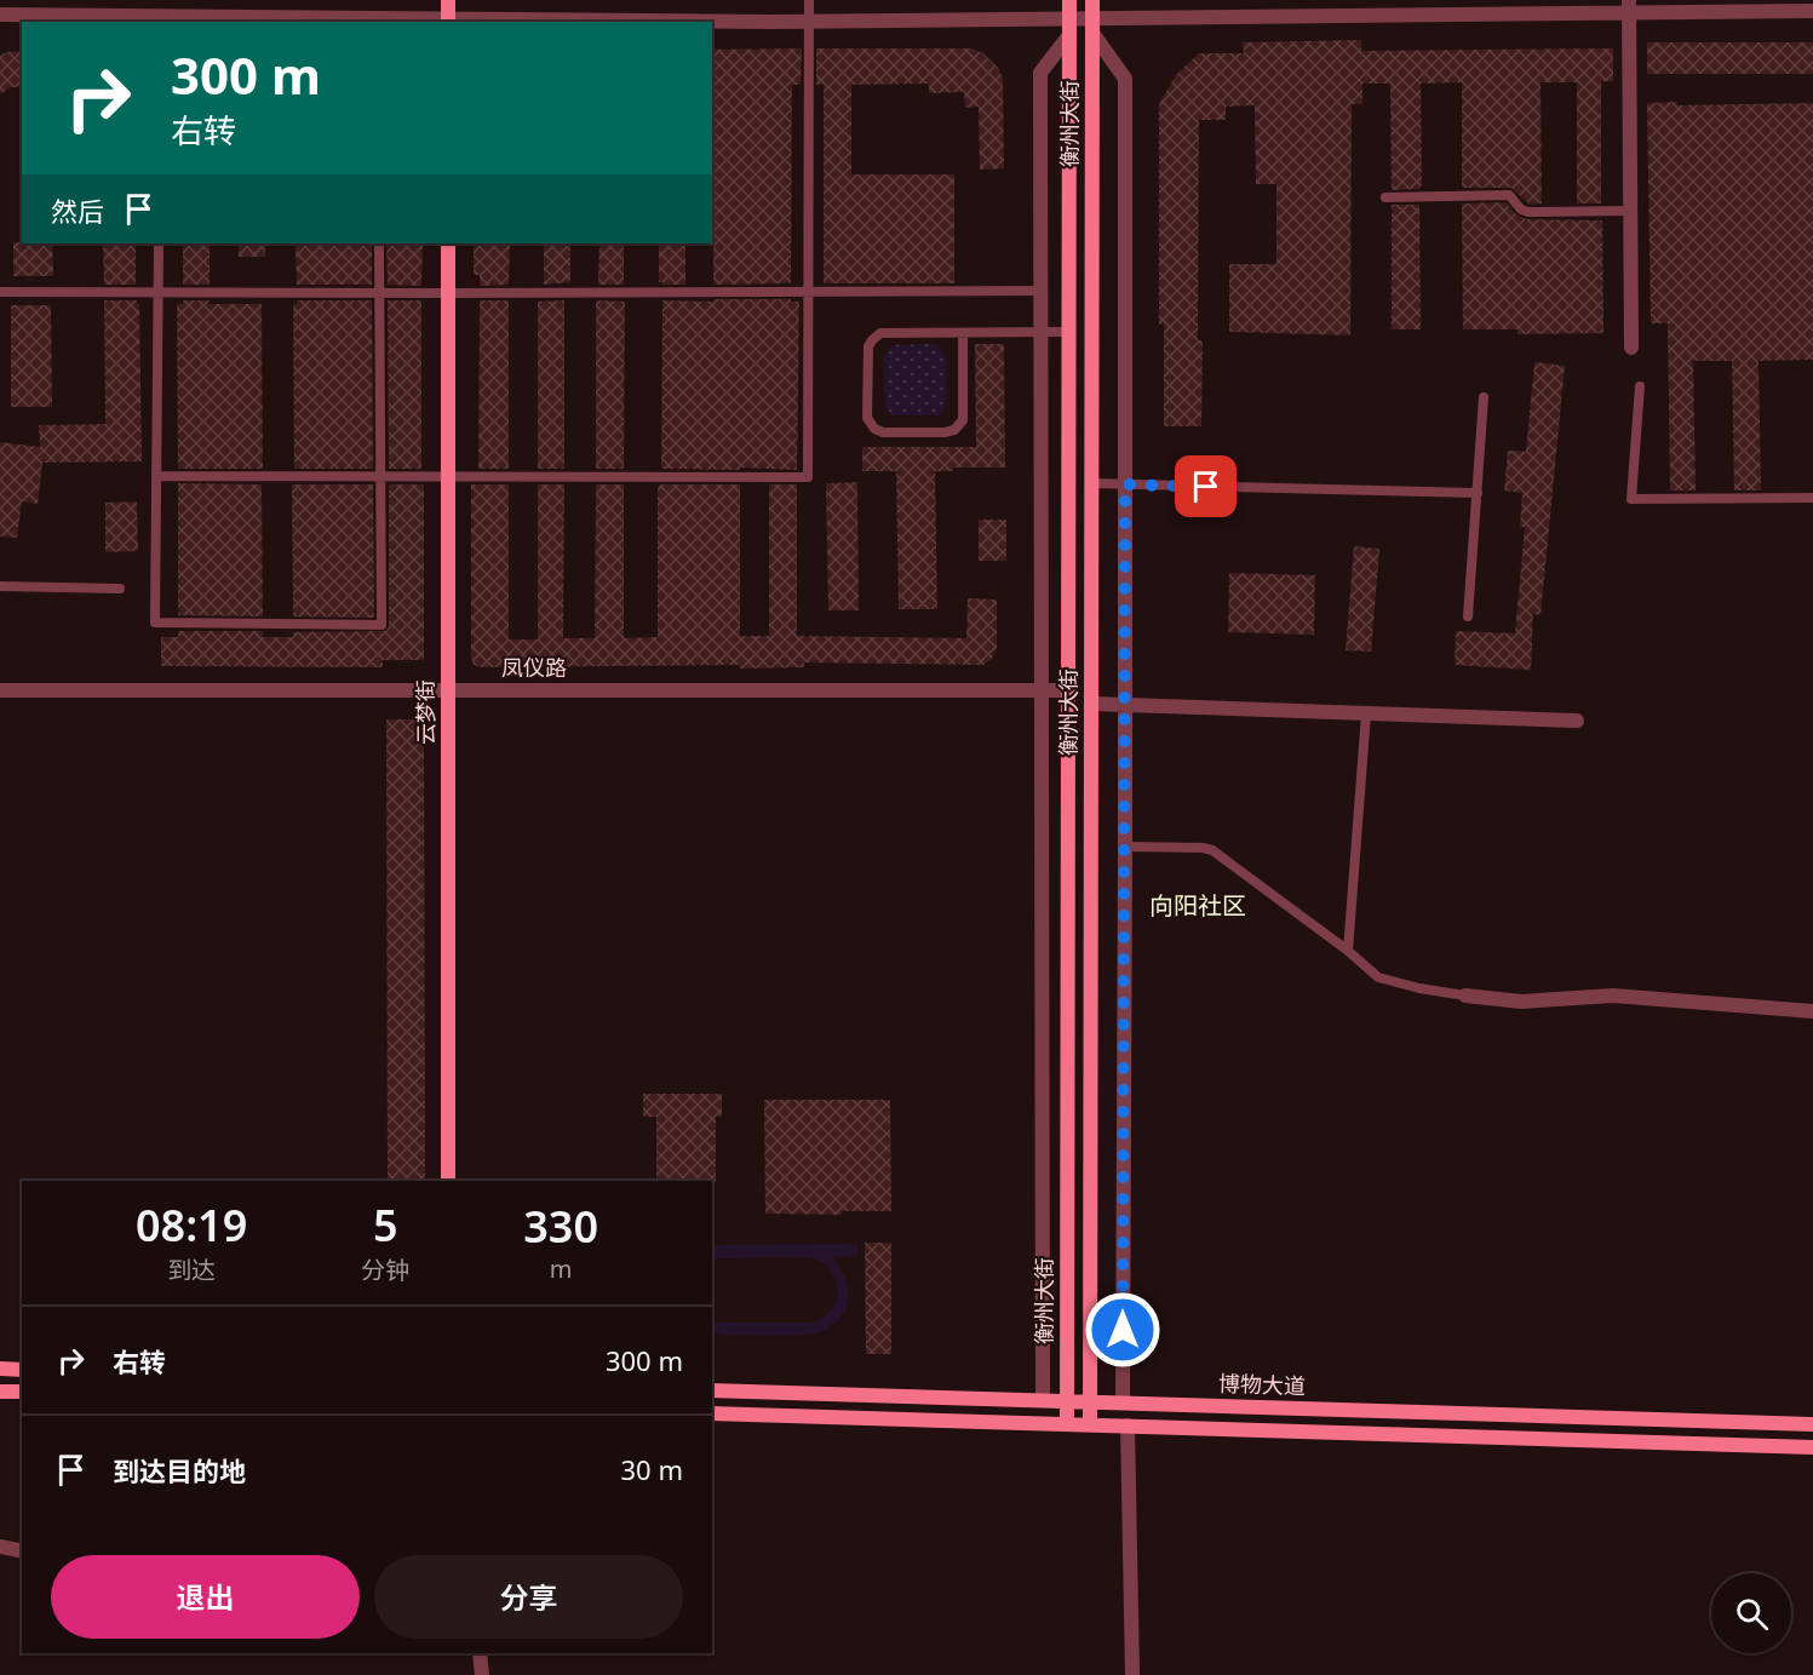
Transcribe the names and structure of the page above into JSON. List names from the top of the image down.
{
  "streets": {
    "main road": ["衡州大街", "云梦街", "博物大道"],
    "street": ["凤仪路"]
  },
  "crossings": [
    ["衡州大街", "凤仪路"],
    ["衡州大街", "博物大道"],
    ["凤仪路", "云梦街"]
  ],
  "districts": ["向阳社区"],
  "page": {
    "turn": ["300 m", "右转"],
    "then": "然后",
    "eta": [
      "08:19",
      "到达",
      "5",
      "分钟",
      "330",
      "m"
    ],
    "list": [
      {
        "name": "右转",
        "value": "300 m"
      },
      {
        "name": "到达目的地",
        "value": "30 m"
      }
    ],
    "buttons": ["退出", "分享"]
  }
}
